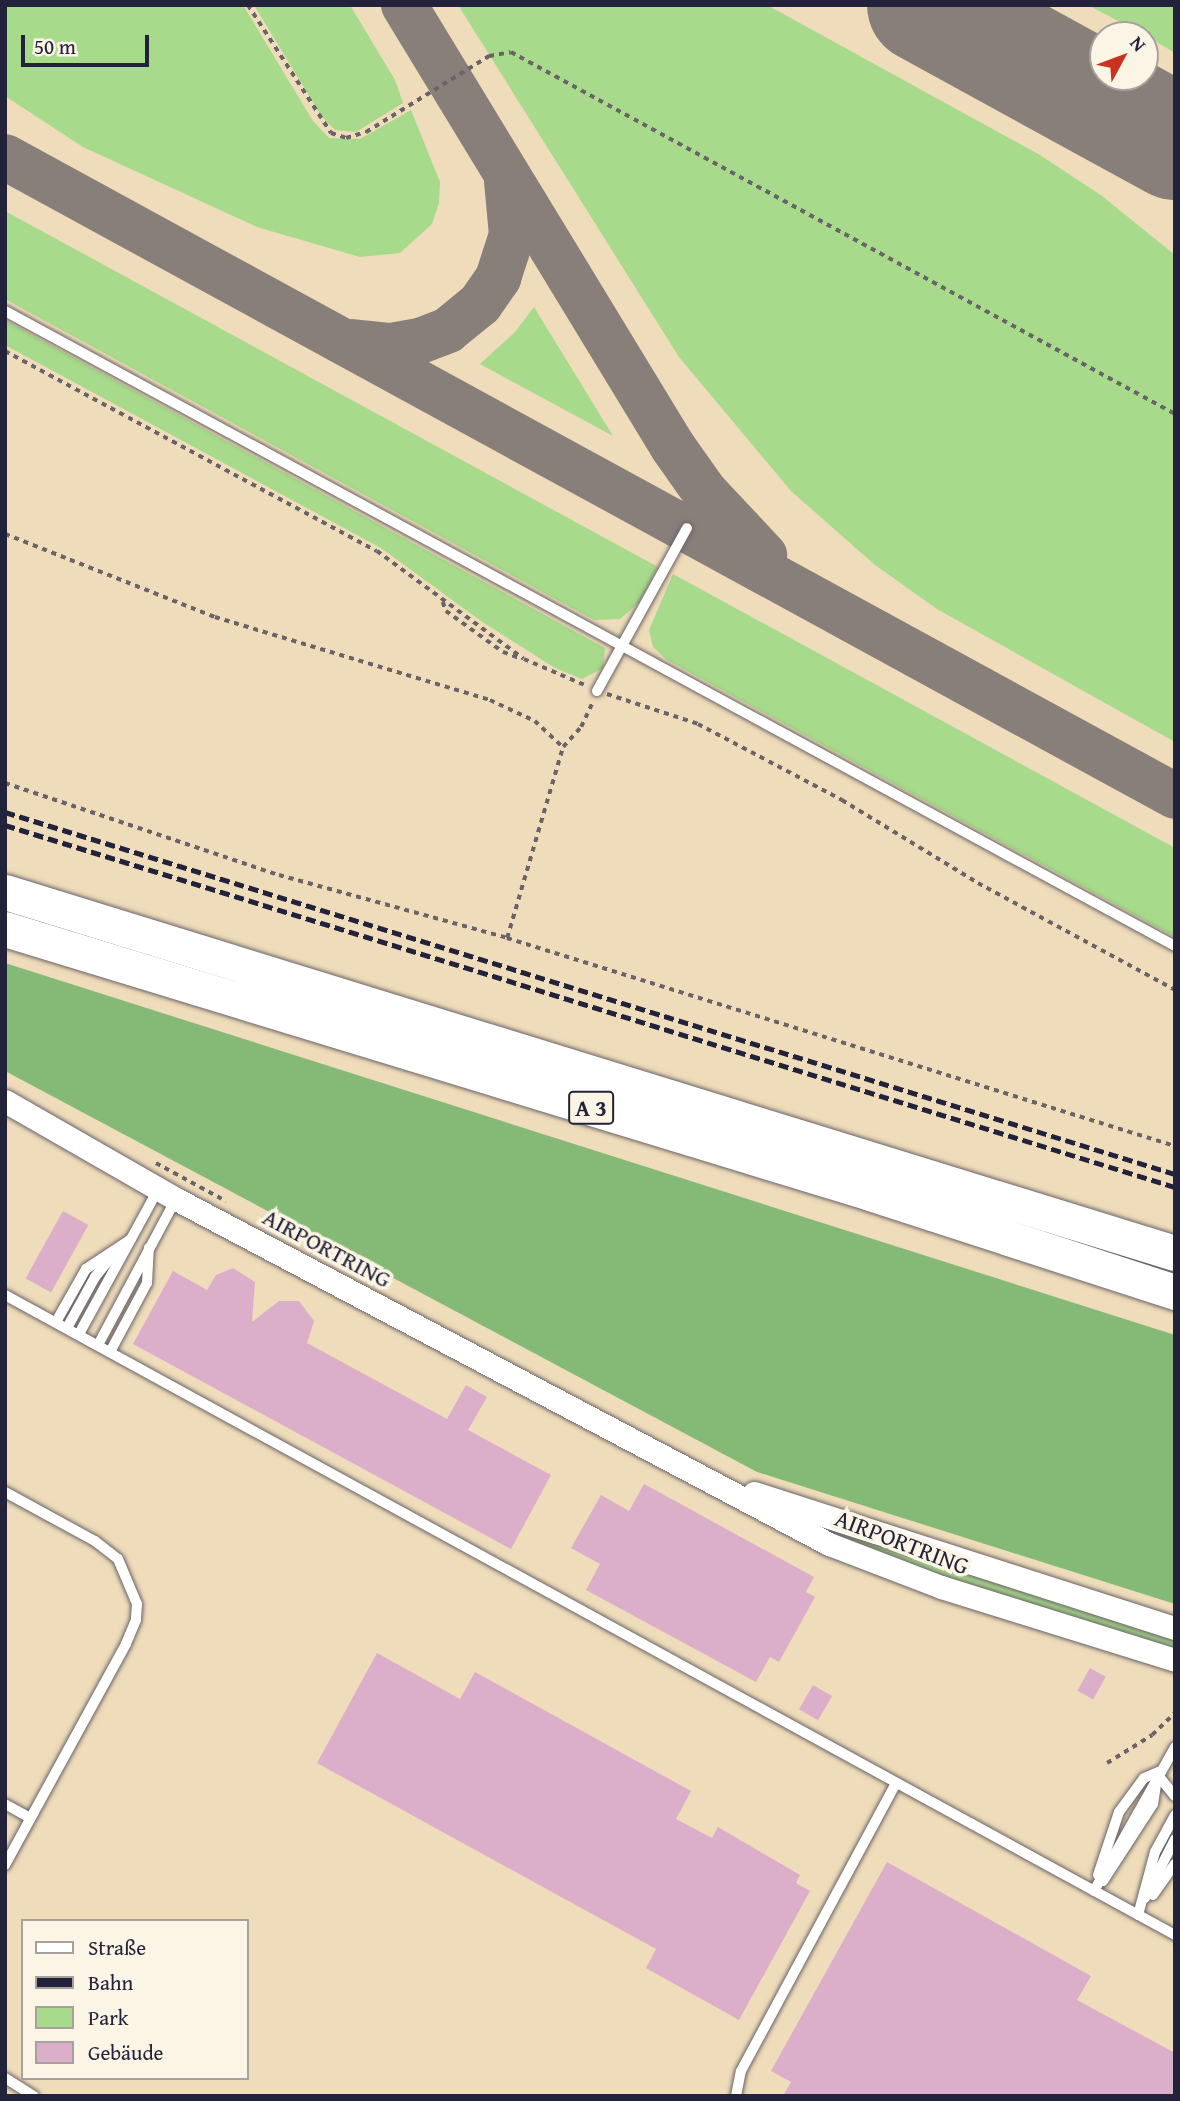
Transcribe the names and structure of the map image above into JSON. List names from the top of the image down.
{
  "streets": {
    "highway": ["A 3"],
    "street": ["AIRPORTRING"]
  },
  "legend": [
    "Straße",
    "Bahn",
    "Park",
    "Gebäude"
  ],
  "scale_bar": "50 m",
  "north": "top right"
}
